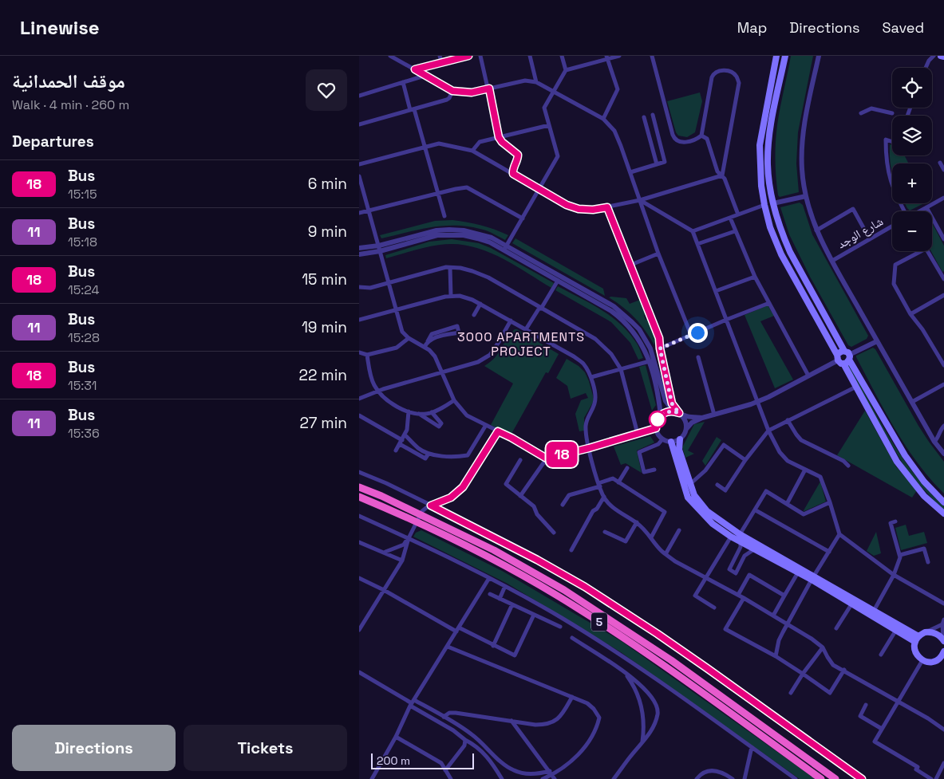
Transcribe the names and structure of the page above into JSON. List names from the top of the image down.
{
  "streets": {
    "highway": ["5"],
    "street": ["شارع الوجد"]
  },
  "districts": ["3000 APARTMENTS PROJECT"],
  "lines": ["bus line 18"],
  "scale_bar": "200 m",
  "page": {
    "header": "Linewise",
    "nav": ["Map", "Directions", "Saved"],
    "heading": [
      ["موقف الحمدانية", "Walk · 4 min · 260 m"],
      "Departures"
    ],
    "on_map": "18",
    "map_buttons": ["+", "−"],
    "list": [
      {
        "mark": "18",
        "name": "Bus",
        "note": "15:15",
        "value": "6 min"
      },
      {
        "mark": "11",
        "name": "Bus",
        "note": "15:18",
        "value": "9 min"
      },
      {
        "mark": "18",
        "name": "Bus",
        "note": "15:24",
        "value": "15 min"
      },
      {
        "mark": "11",
        "name": "Bus",
        "note": "15:28",
        "value": "19 min"
      },
      {
        "mark": "18",
        "name": "Bus",
        "note": "15:31",
        "value": "22 min"
      },
      {
        "mark": "11",
        "name": "Bus",
        "note": "15:36",
        "value": "27 min"
      }
    ],
    "buttons": ["Directions", "Tickets"],
    "scale": "200 m"
  }
}
